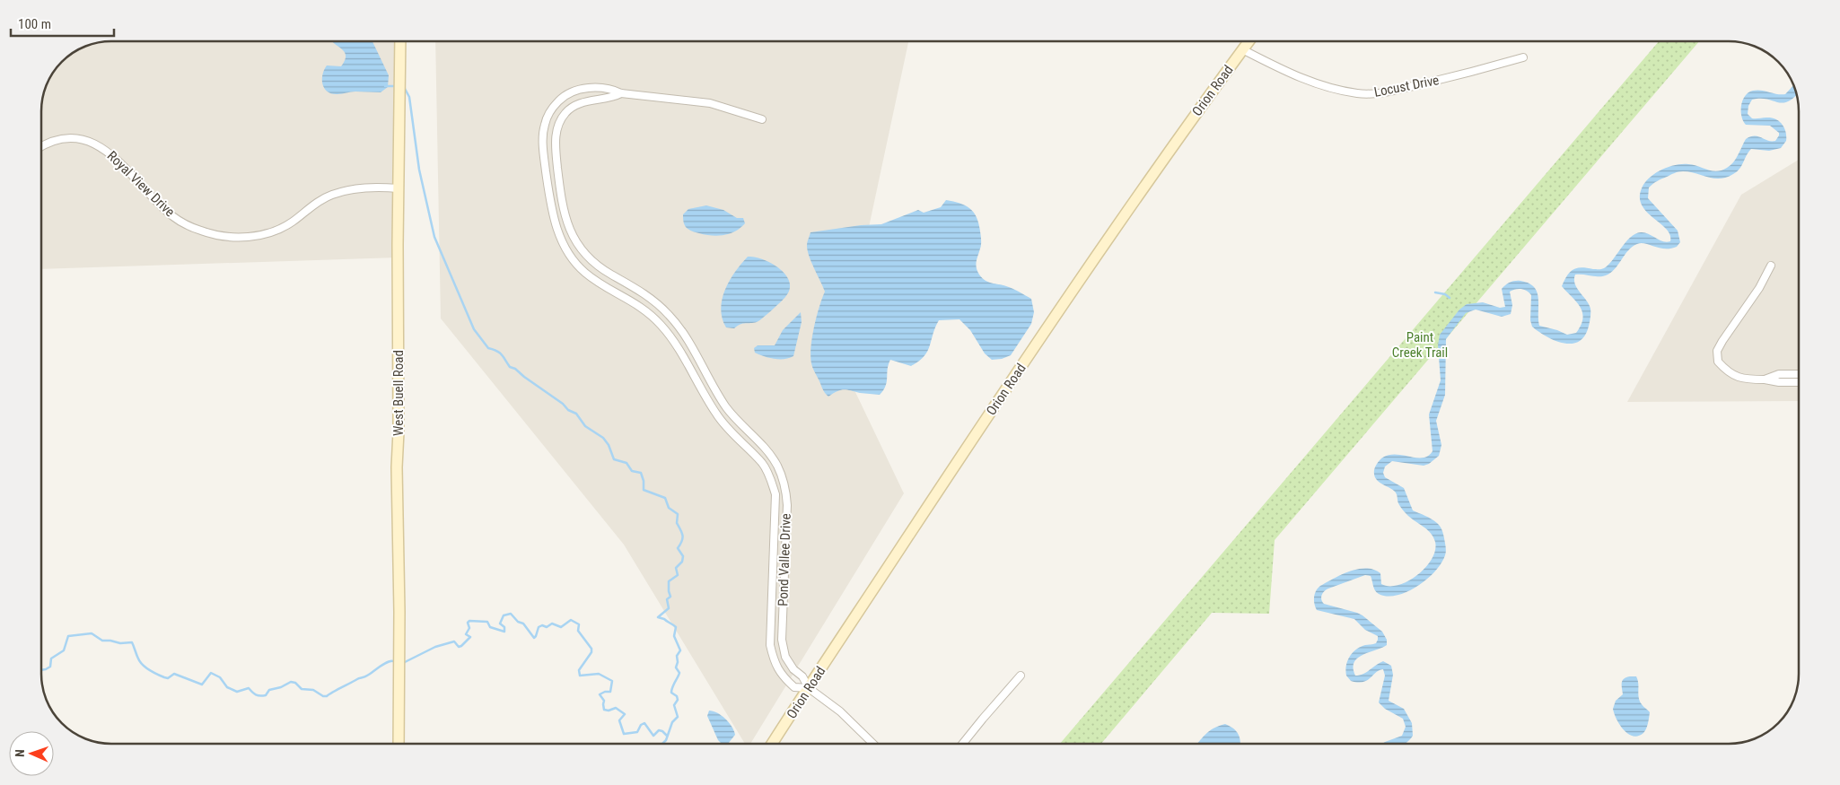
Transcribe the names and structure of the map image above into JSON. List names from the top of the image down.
{
  "streets": {
    "main road": ["Orion Road", "West Buell Road"],
    "street": ["Locust Drive", "Royal View Drive", "Pond Vallee Drive"]
  },
  "crossings": [
    ["Locust Drive", "Orion Road"],
    ["Orion Road", "Pond Vallee Drive"],
    ["Royal View Drive", "West Buell Road"]
  ],
  "parks": ["Paint Creek Trail"],
  "scale_bar": "100 m",
  "north": "left"
}
